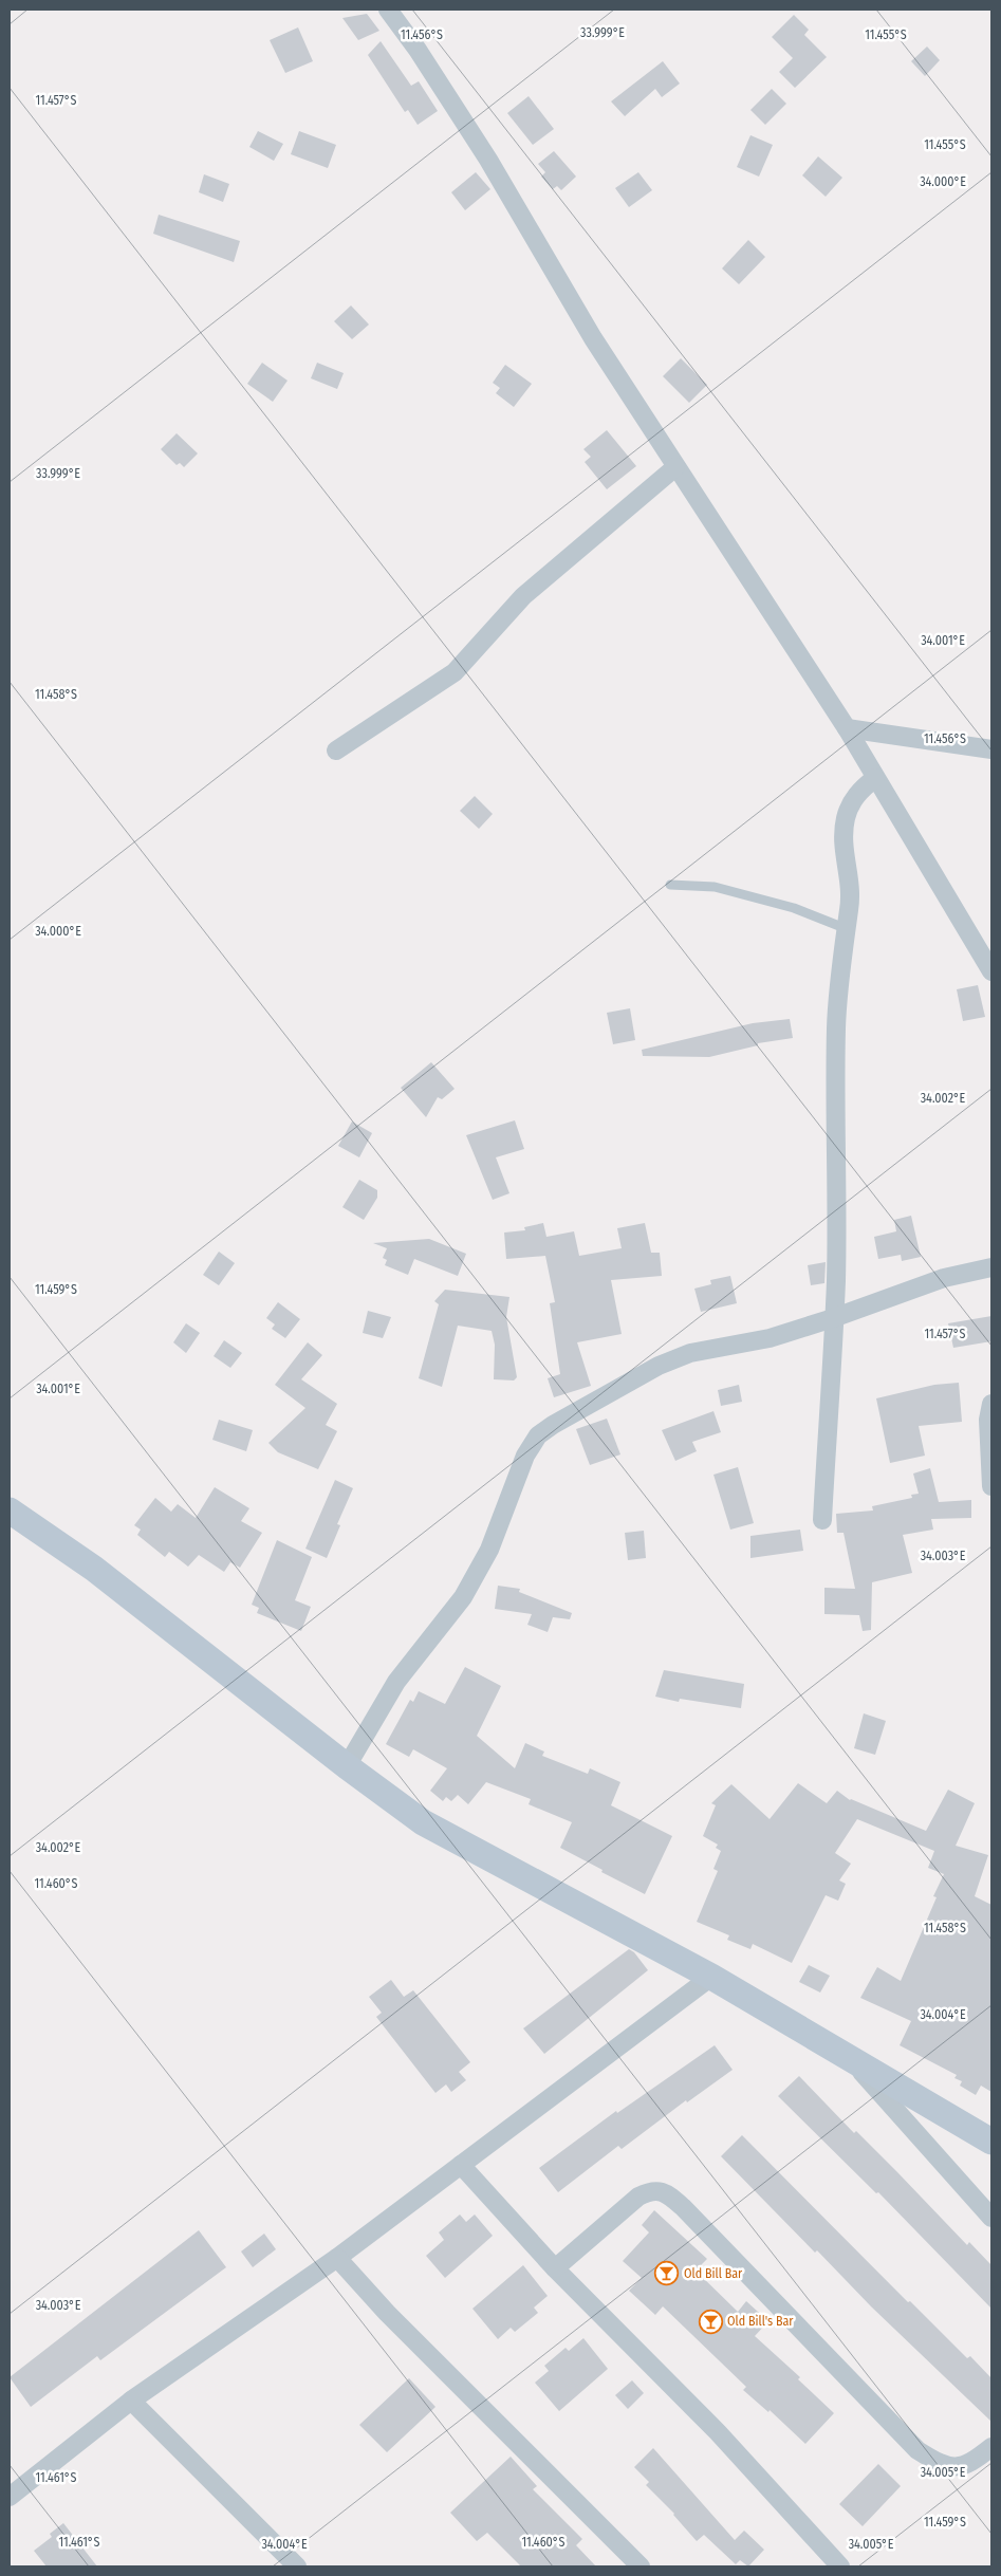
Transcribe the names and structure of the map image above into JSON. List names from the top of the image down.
{
  "places": {
    "bar": ["Old Bill Bar", "Old Bill's Bar"]
  },
  "coordinates": [
    "33.999°E",
    "11.455°S",
    "11.456°S",
    "11.457°S",
    "34.000°E",
    "34.001°E",
    "11.458°S",
    "34.002°E",
    "11.459°S",
    "34.003°E",
    "11.460°S",
    "34.004°E",
    "34.005°E",
    "11.461°S"
  ]
}
